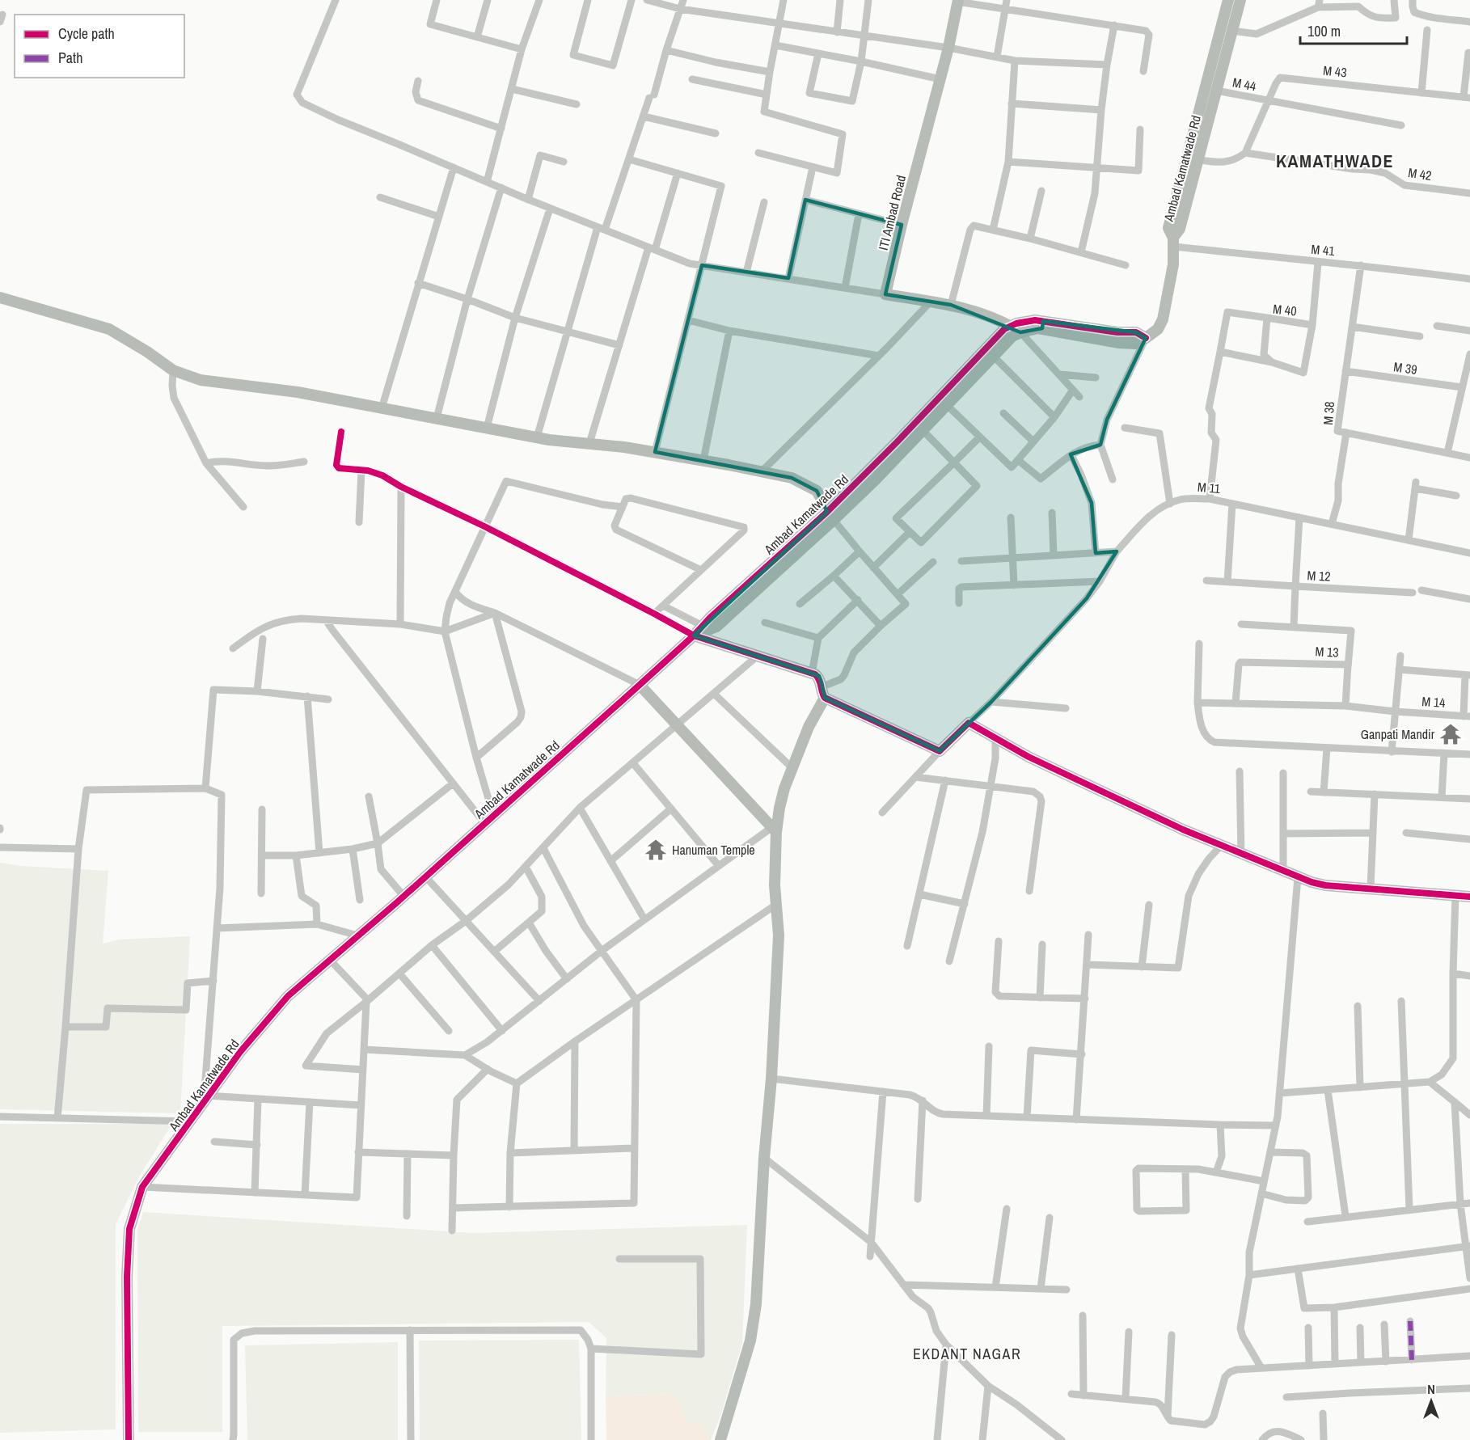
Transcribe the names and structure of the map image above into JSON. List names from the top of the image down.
{
  "streets": {
    "street": [
      "M 43",
      "M 44",
      "Ambad Kamatwade Rd",
      "M 42",
      "ITI Ambad Road",
      "M 41",
      "M 40",
      "M 39",
      "M 38",
      "M 11",
      "M 12",
      "M 13",
      "M 14"
    ]
  },
  "crossings": [
    ["M 43", "M 44"],
    ["M 43", "M 42"],
    ["M 44", "Ambad Kamatwade Rd"],
    ["Ambad Kamatwade Rd", "M 41"],
    ["M 41", "M 40"],
    ["M 41", "M 38"],
    ["M 39", "M 38"],
    ["M 11", "M 12"],
    ["M 13", "M 14"]
  ],
  "districts": ["KAMATHWADE", "EKDANT NAGAR"],
  "places": {
    "temple": ["Ganpati Mandir", "Hanuman Temple"]
  },
  "legend": ["Cycle path", "Path"],
  "scale_bar": "100 m",
  "north": "top"
}
